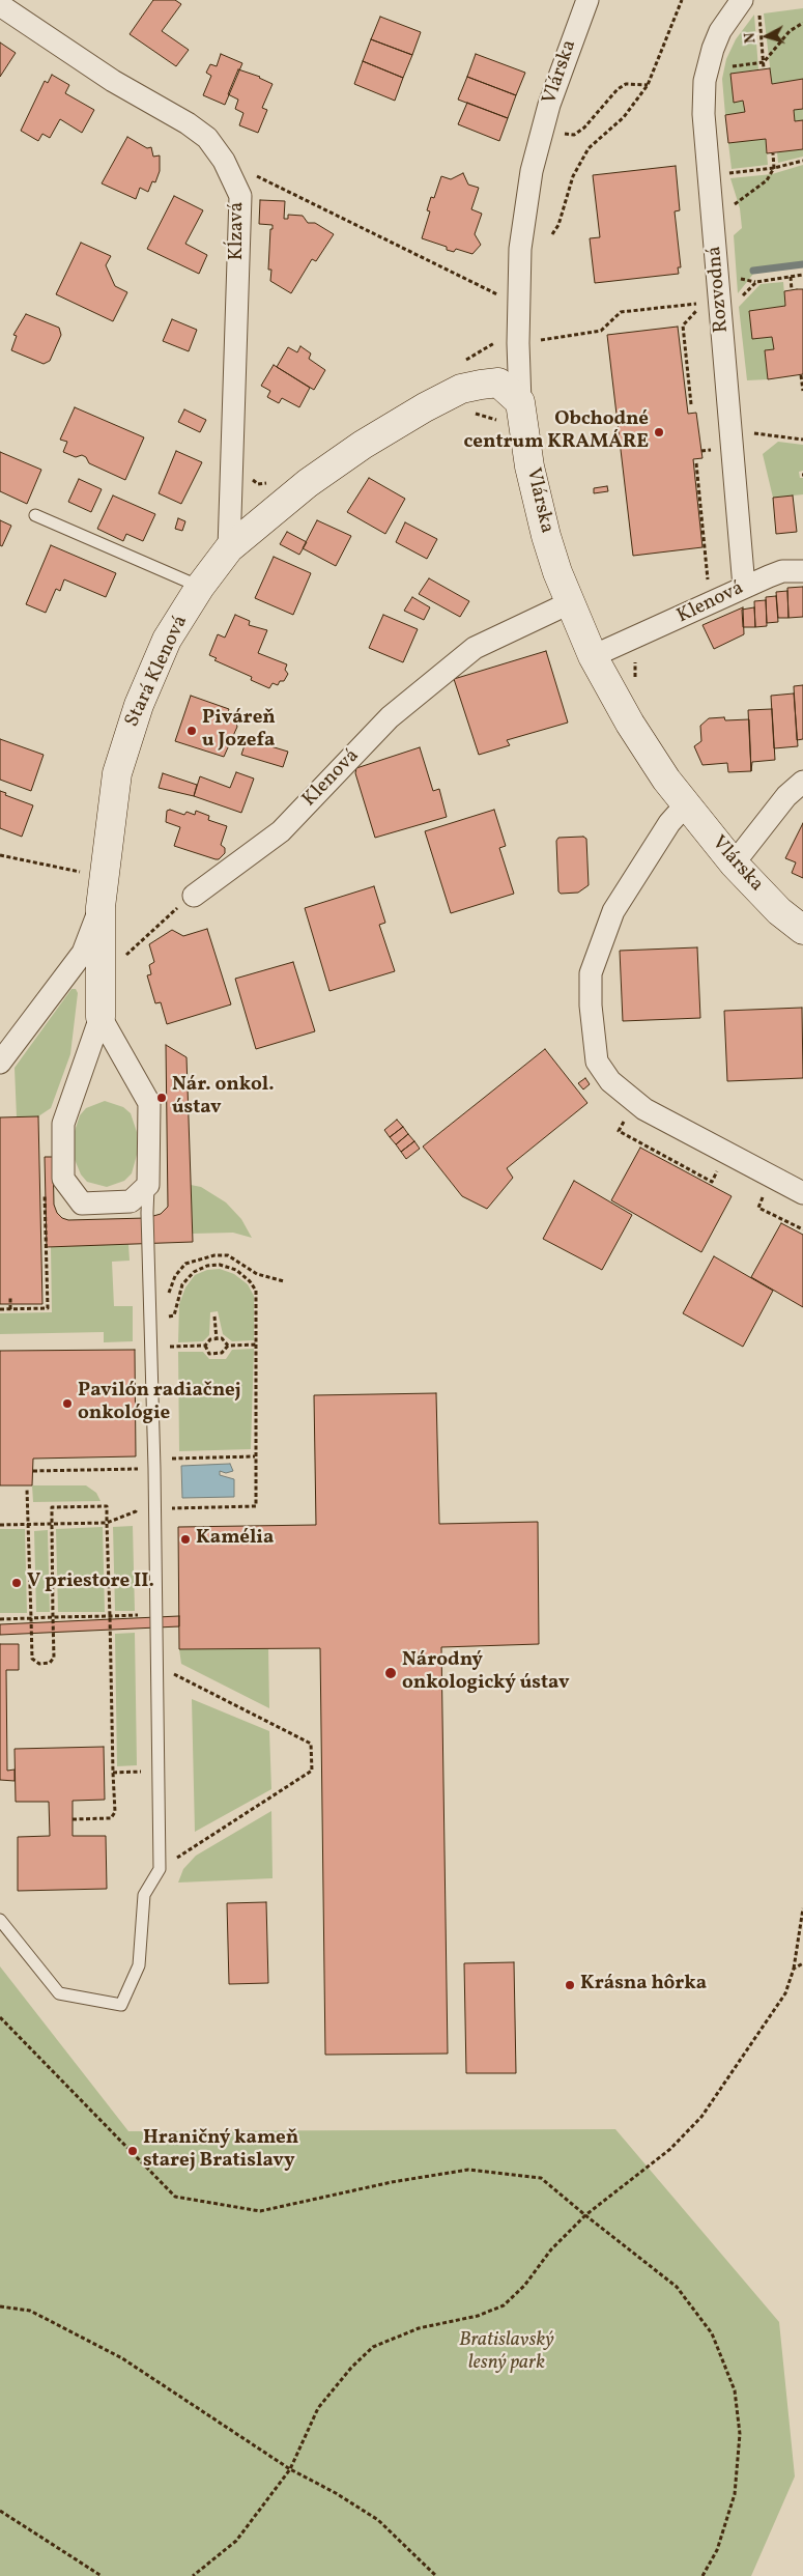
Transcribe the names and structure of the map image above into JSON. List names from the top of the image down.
{
  "streets": {
    "street": [
      "Vlárska",
      "Kĺzavá",
      "Rozvodná",
      "Klenová",
      "Stará Klenová"
    ]
  },
  "crossings": [
    ["Vlárska", "Klenová"],
    ["Vlárska", "Stará Klenová"],
    ["Kĺzavá", "Stará Klenová"],
    ["Rozvodná", "Klenová"]
  ],
  "parks": ["Bratislavský lesný park"],
  "places": [
    "Obchodné centrum KRAMÁRE",
    "Piváreň u Jozefa",
    "Nár. onkol. ústav",
    "Pavilón radiačnej onkológie",
    "Kamélia",
    "V priestore II.",
    "Národný onkologický ústav",
    "Krásna hôrka",
    "Hraničný kameň starej Bratislavy"
  ],
  "north": "left"
}
